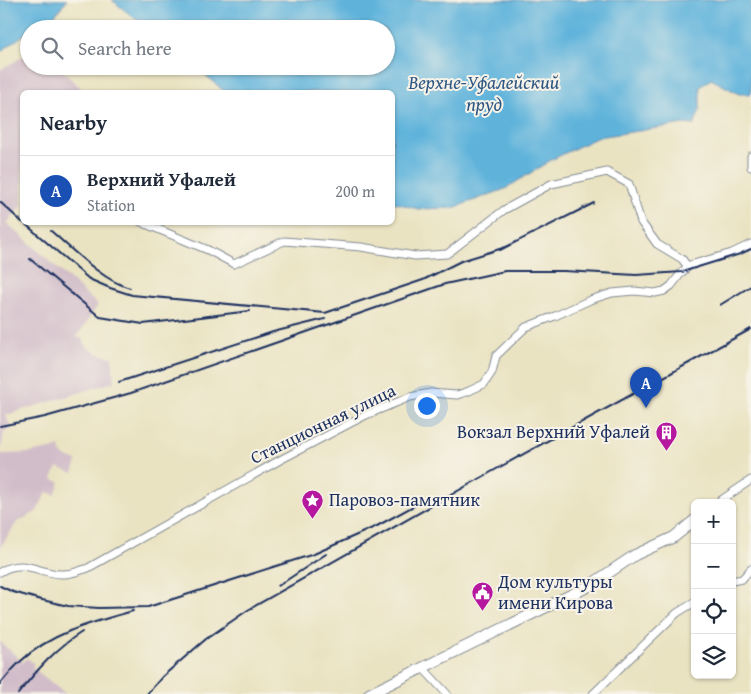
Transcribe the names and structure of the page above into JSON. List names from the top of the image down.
{
  "streets": {
    "street": ["Станционная улица"]
  },
  "water": ["Верхне-Уфалейский пруд"],
  "places": {
    "building": ["Вокзал Верхний Уфалей"],
    "place": ["Паровоз-памятник"],
    "public building": ["Дом культуры имени Кирова"]
  },
  "page": {
    "search": "Search here",
    "heading": "Nearby",
    "list": [
      {
        "mark": "A",
        "name": "Верхний Уфалей",
        "note": "Station",
        "value": "200 m"
      }
    ],
    "pins": "A",
    "map_buttons": ["+", "−"]
  }
}
